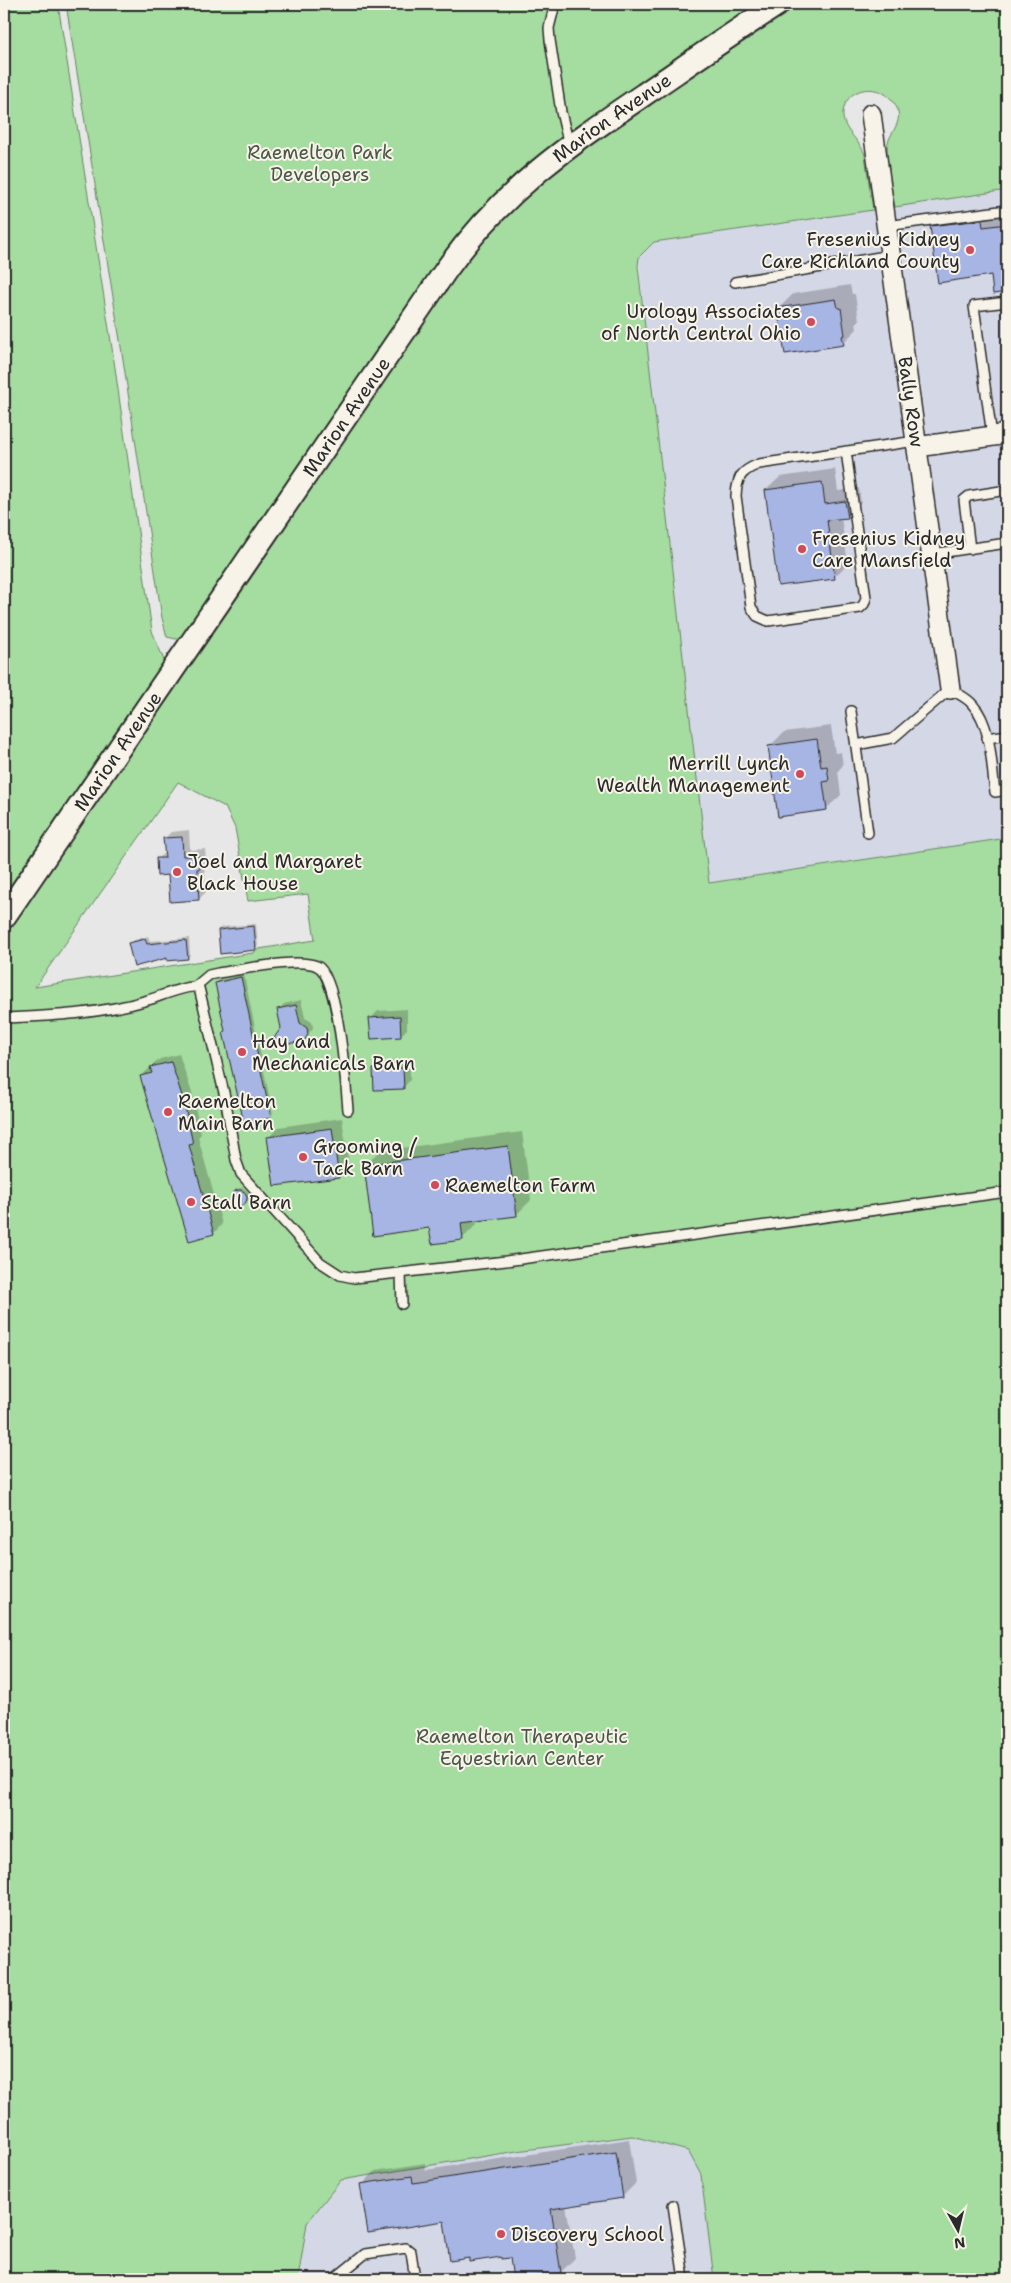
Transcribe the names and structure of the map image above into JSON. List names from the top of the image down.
{
  "streets": {
    "street": ["Marion Avenue", "Bally Row"]
  },
  "parks": ["Raemelton Park Developers", "Raemelton Therapeutic Equestrian Center"],
  "places": [
    "Fresenius Kidney Care Richland County",
    "Urology Associates of North Central Ohio",
    "Fresenius Kidney Care Mansfield",
    "Merrill Lynch Wealth Management",
    "Joel and Margaret Black House",
    "Hay and Mechanicals Barn",
    "Raemelton Main Barn",
    "Grooming / Tack Barn",
    "Raemelton Farm",
    "Stall Barn",
    "Discovery School"
  ],
  "north": "bottom"
}
